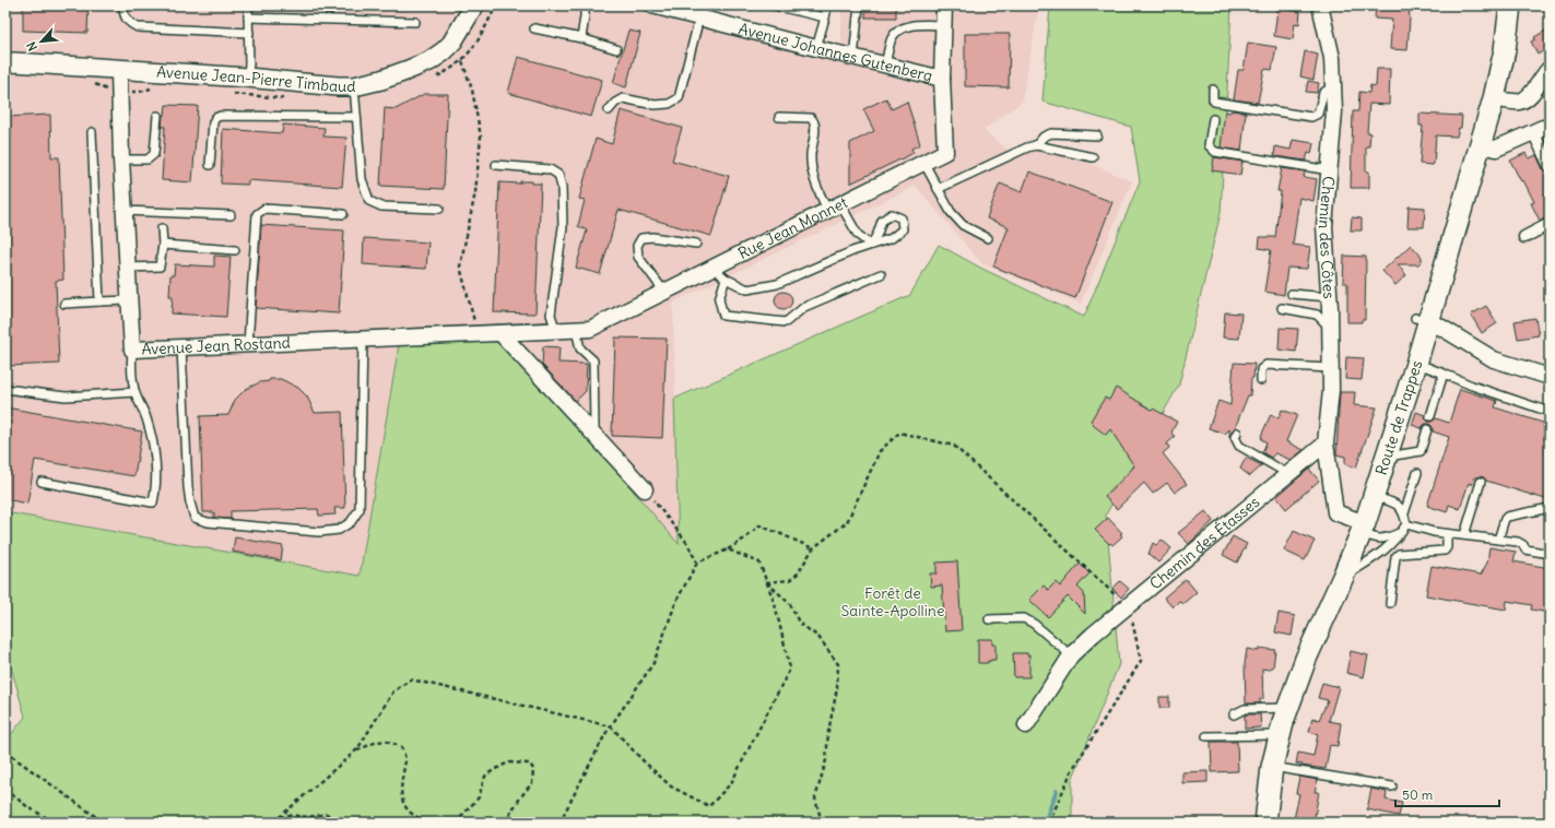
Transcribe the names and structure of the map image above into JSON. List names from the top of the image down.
{
  "streets": {
    "main road": ["Route de Trappes"],
    "street": [
      "Avenue Johannes Gutenberg",
      "Avenue Jean-Pierre Timbaud",
      "Rue Jean Monnet",
      "Chemin des Côtes",
      "Avenue Jean Rostand",
      "Chemin des Étasses"
    ]
  },
  "crossings": [
    ["Avenue Johannes Gutenberg", "Rue Jean Monnet"],
    ["Avenue Jean-Pierre Timbaud", "Avenue Jean Rostand"],
    ["Rue Jean Monnet", "Avenue Jean Rostand"],
    ["Chemin des Côtes", "Chemin des Étasses"]
  ],
  "parks": ["Forêt de Sainte-Apolline"],
  "scale_bar": "50 m",
  "north": "bottom left"
}
